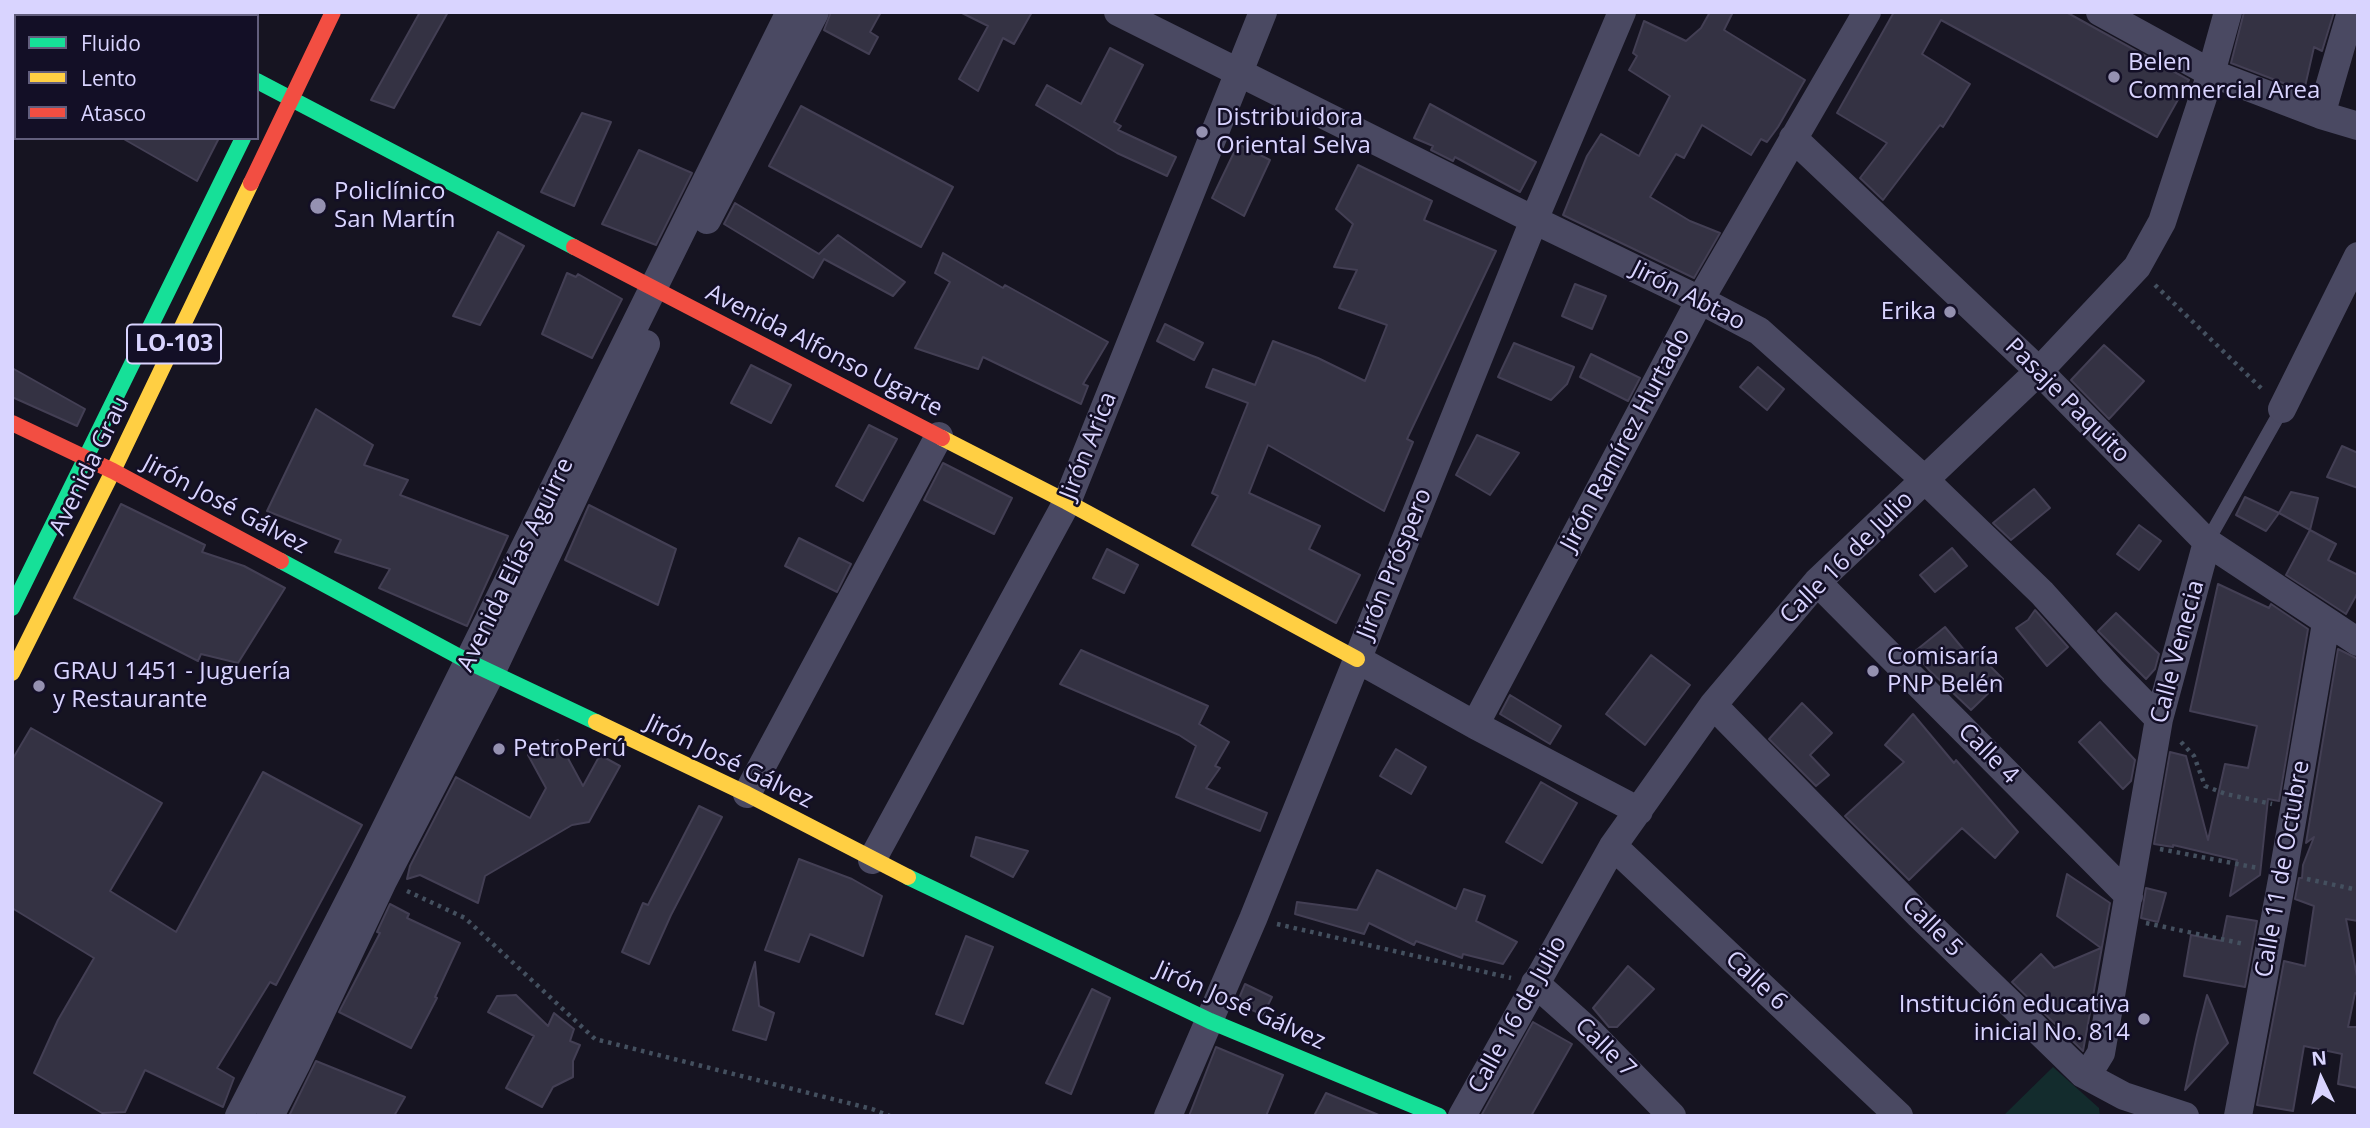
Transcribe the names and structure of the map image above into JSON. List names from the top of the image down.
{
  "streets": {
    "main road": [
      "LO-103",
      "Avenida Alfonso Ugarte",
      "Avenida Grau",
      "Jirón José Gálvez"
    ],
    "street": [
      "Jirón Abtao",
      "Pasaje Paquito",
      "Jirón Ramírez Hurtado",
      "Jirón Arica",
      "Calle 16 de Julio",
      "Jirón Próspero",
      "Avenida Elías Aguirre",
      "Calle Venecia",
      "Calle 4",
      "Calle 11 de Octubre",
      "Calle 5",
      "Calle 6",
      "Calle 7"
    ]
  },
  "crossings": [
    ["Jirón Abtao", "Jirón Ramírez Hurtado"],
    ["Jirón Abtao", "Jirón Arica"],
    ["Jirón Abtao", "Calle 16 de Julio"],
    ["Jirón Abtao", "Jirón Próspero"],
    ["Jirón Abtao", "Calle Venecia"],
    ["Avenida Alfonso Ugarte", "Jirón Arica"],
    ["Avenida Alfonso Ugarte", "Avenida Grau"],
    ["Avenida Alfonso Ugarte", "Jirón Próspero"],
    ["Avenida Alfonso Ugarte", "Avenida Elías Aguirre"],
    ["Pasaje Paquito", "Jirón Ramírez Hurtado"],
    ["Pasaje Paquito", "Calle 16 de Julio"],
    ["Pasaje Paquito", "Calle Venecia"],
    ["Pasaje Paquito", "Calle 11 de Octubre"],
    ["Jirón Arica", "Jirón José Gálvez"],
    ["Avenida Grau", "Jirón José Gálvez"],
    ["Jirón José Gálvez", "Jirón Próspero"],
    ["Jirón José Gálvez", "Avenida Elías Aguirre"],
    ["Calle 16 de Julio", "Calle 4"],
    ["Calle 16 de Julio", "Calle 5"],
    ["Calle 16 de Julio", "Calle 6"],
    ["Calle 16 de Julio", "Calle 7"],
    ["Calle Venecia", "Calle 4"],
    ["Calle Venecia", "Calle 5"]
  ],
  "places": [
    "Belen Commercial Area",
    "Distribuidora Oriental Selva",
    "Policlínico San Martín",
    "Erika",
    "Comisaría PNP Belén",
    "GRAU 1451 - Juguería y Restaurante",
    "PetroPerú",
    "Institución educativa inicial No. 814"
  ],
  "legend": ["Fluido", "Lento", "Atasco"],
  "north": "top"
}
